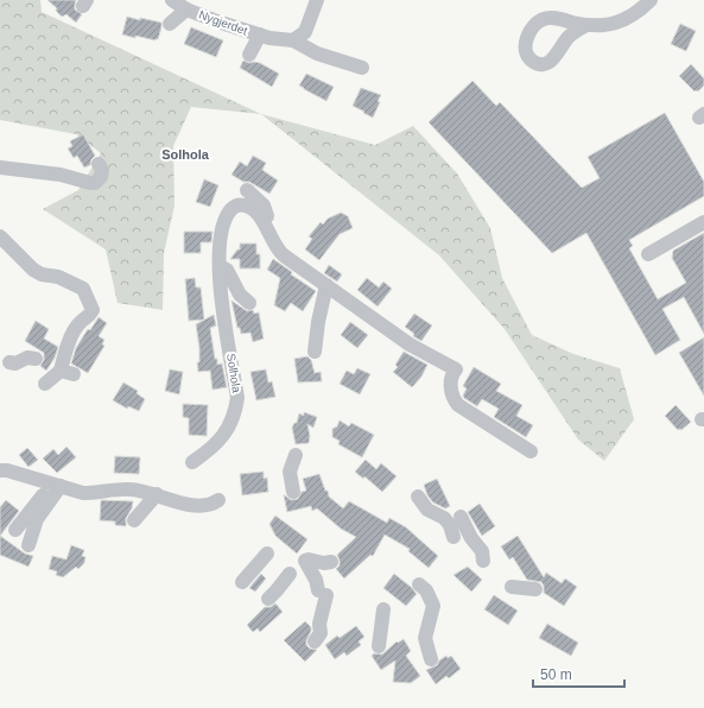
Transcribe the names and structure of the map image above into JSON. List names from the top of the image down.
{
  "streets": {
    "street": ["Nygjerdet", "Solhola"]
  },
  "districts": ["Solhola"],
  "scale_bar": "50 m"
}
